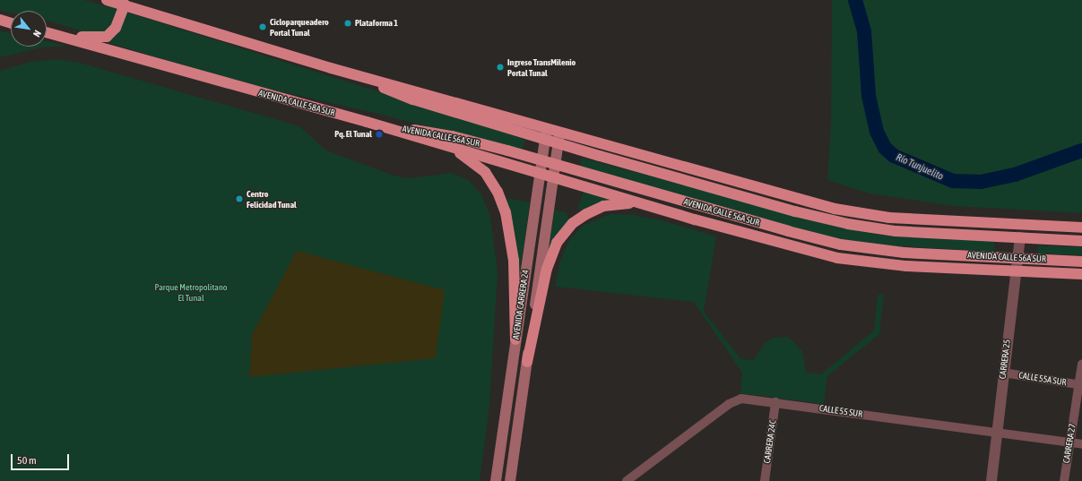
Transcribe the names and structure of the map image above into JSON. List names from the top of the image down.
{
  "streets": {
    "highway": ["AVENIDA CALLE 58A SUR", "AVENIDA CALLE 56A SUR"],
    "main road": ["AVENIDA CARRERA 24"],
    "street": [
      "CARRERA 25",
      "CALLE 55A SUR",
      "CALLE 55 SUR",
      "CARRERA 24C",
      "CARRERA 27"
    ]
  },
  "crossings": [
    ["AVENIDA CALLE 58A SUR", "AVENIDA CALLE 56A SUR"],
    ["AVENIDA CALLE 58A SUR", "AVENIDA CARRERA 24"],
    ["AVENIDA CALLE 56A SUR", "AVENIDA CARRERA 24"],
    ["AVENIDA CALLE 56A SUR", "CARRERA 25"],
    ["CARRERA 25", "CALLE 55A SUR"],
    ["CARRERA 25", "CALLE 55 SUR"],
    ["CALLE 55A SUR", "CARRERA 27"],
    ["CALLE 55 SUR", "CARRERA 24C"],
    ["CALLE 55 SUR", "CARRERA 27"]
  ],
  "water": ["Río Tunjuelito"],
  "parks": ["Parque Metropolitano El Tunal"],
  "places": [
    "Plataforma 1",
    "Cicloparqueadero Portal Tunal",
    "Ingreso TransMilenio Portal Tunal",
    "Pq. El Tunal",
    "Centro Felicidad Tunal"
  ],
  "scale_bar": "50 m",
  "north": "bottom right"
}
